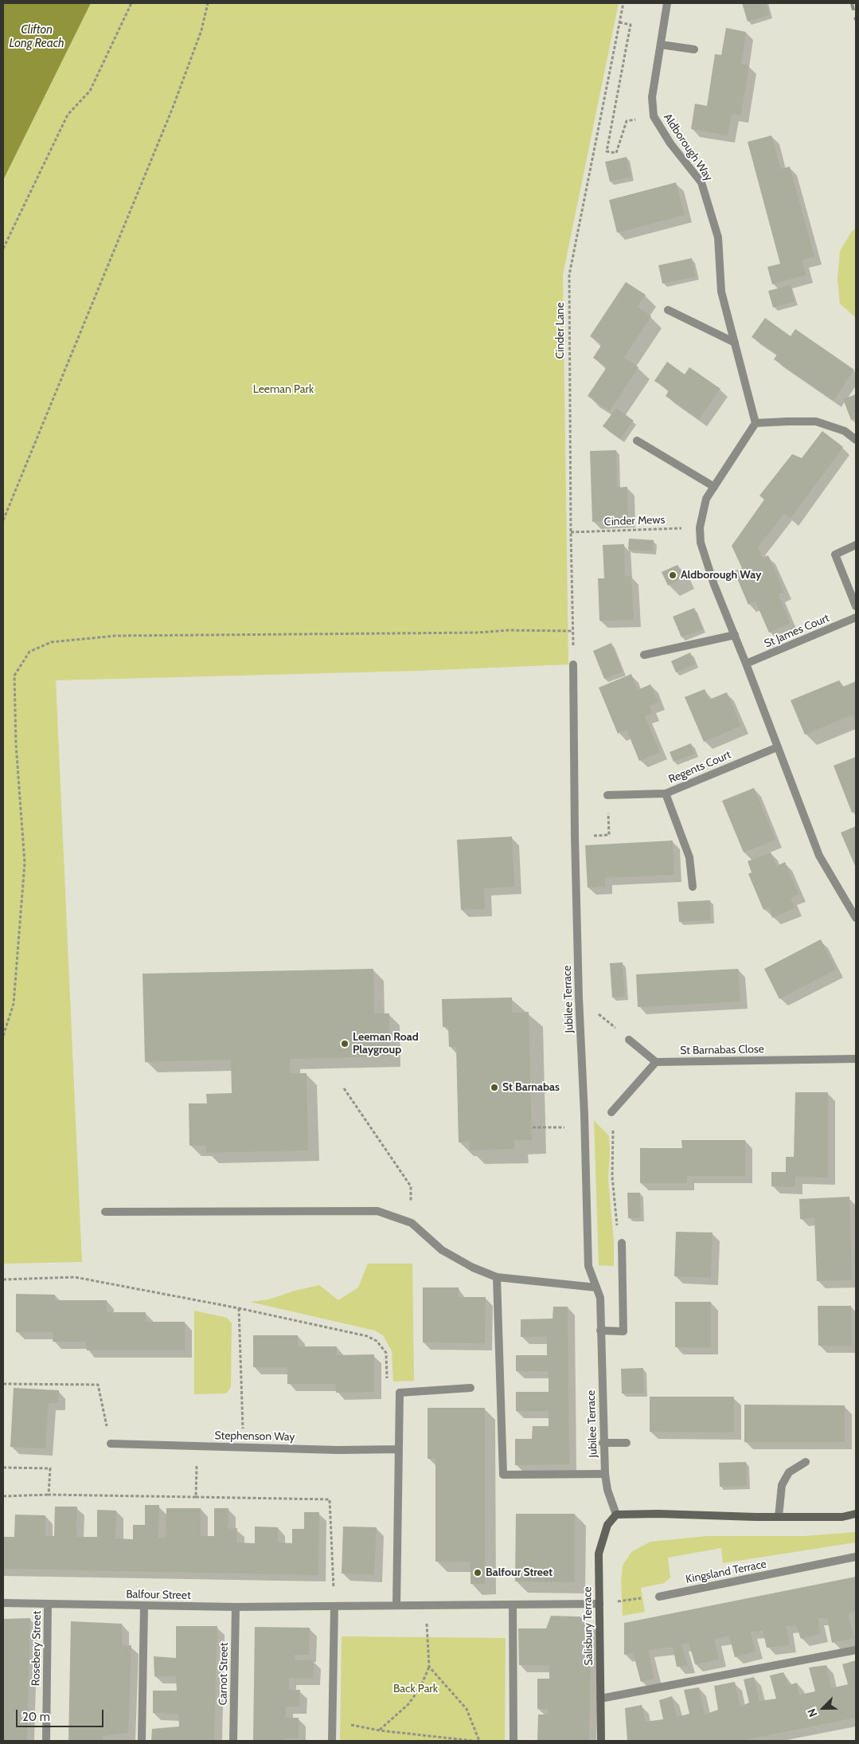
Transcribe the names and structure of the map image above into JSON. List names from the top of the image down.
{
  "streets": {
    "street": [
      "Aldborough Way",
      "St James Court",
      "Regents Court",
      "Jubilee Terrace",
      "St Barnabas Close",
      "Stephenson Way",
      "Kingsland Terrace",
      "Balfour Street",
      "Salisbury Terrace",
      "Rosebery Street",
      "Carnot Street"
    ],
    "path": ["Cinder Lane", "Cinder Mews"]
  },
  "crossings": [
    ["Cinder Lane", "Cinder Mews"],
    ["Cinder Lane", "Jubilee Terrace"],
    ["Jubilee Terrace", "Salisbury Terrace"],
    ["Balfour Street", "Salisbury Terrace"],
    ["Balfour Street", "Rosebery Street"],
    ["Balfour Street", "Carnot Street"]
  ],
  "water": ["Clifton Long Reach"],
  "parks": ["Leeman Park", "Back Park"],
  "places": [
    "Aldborough Way",
    "Leeman Road Playgroup",
    "St Barnabas",
    "Balfour Street"
  ],
  "scale_bar": "20 m",
  "north": "bottom left"
}
